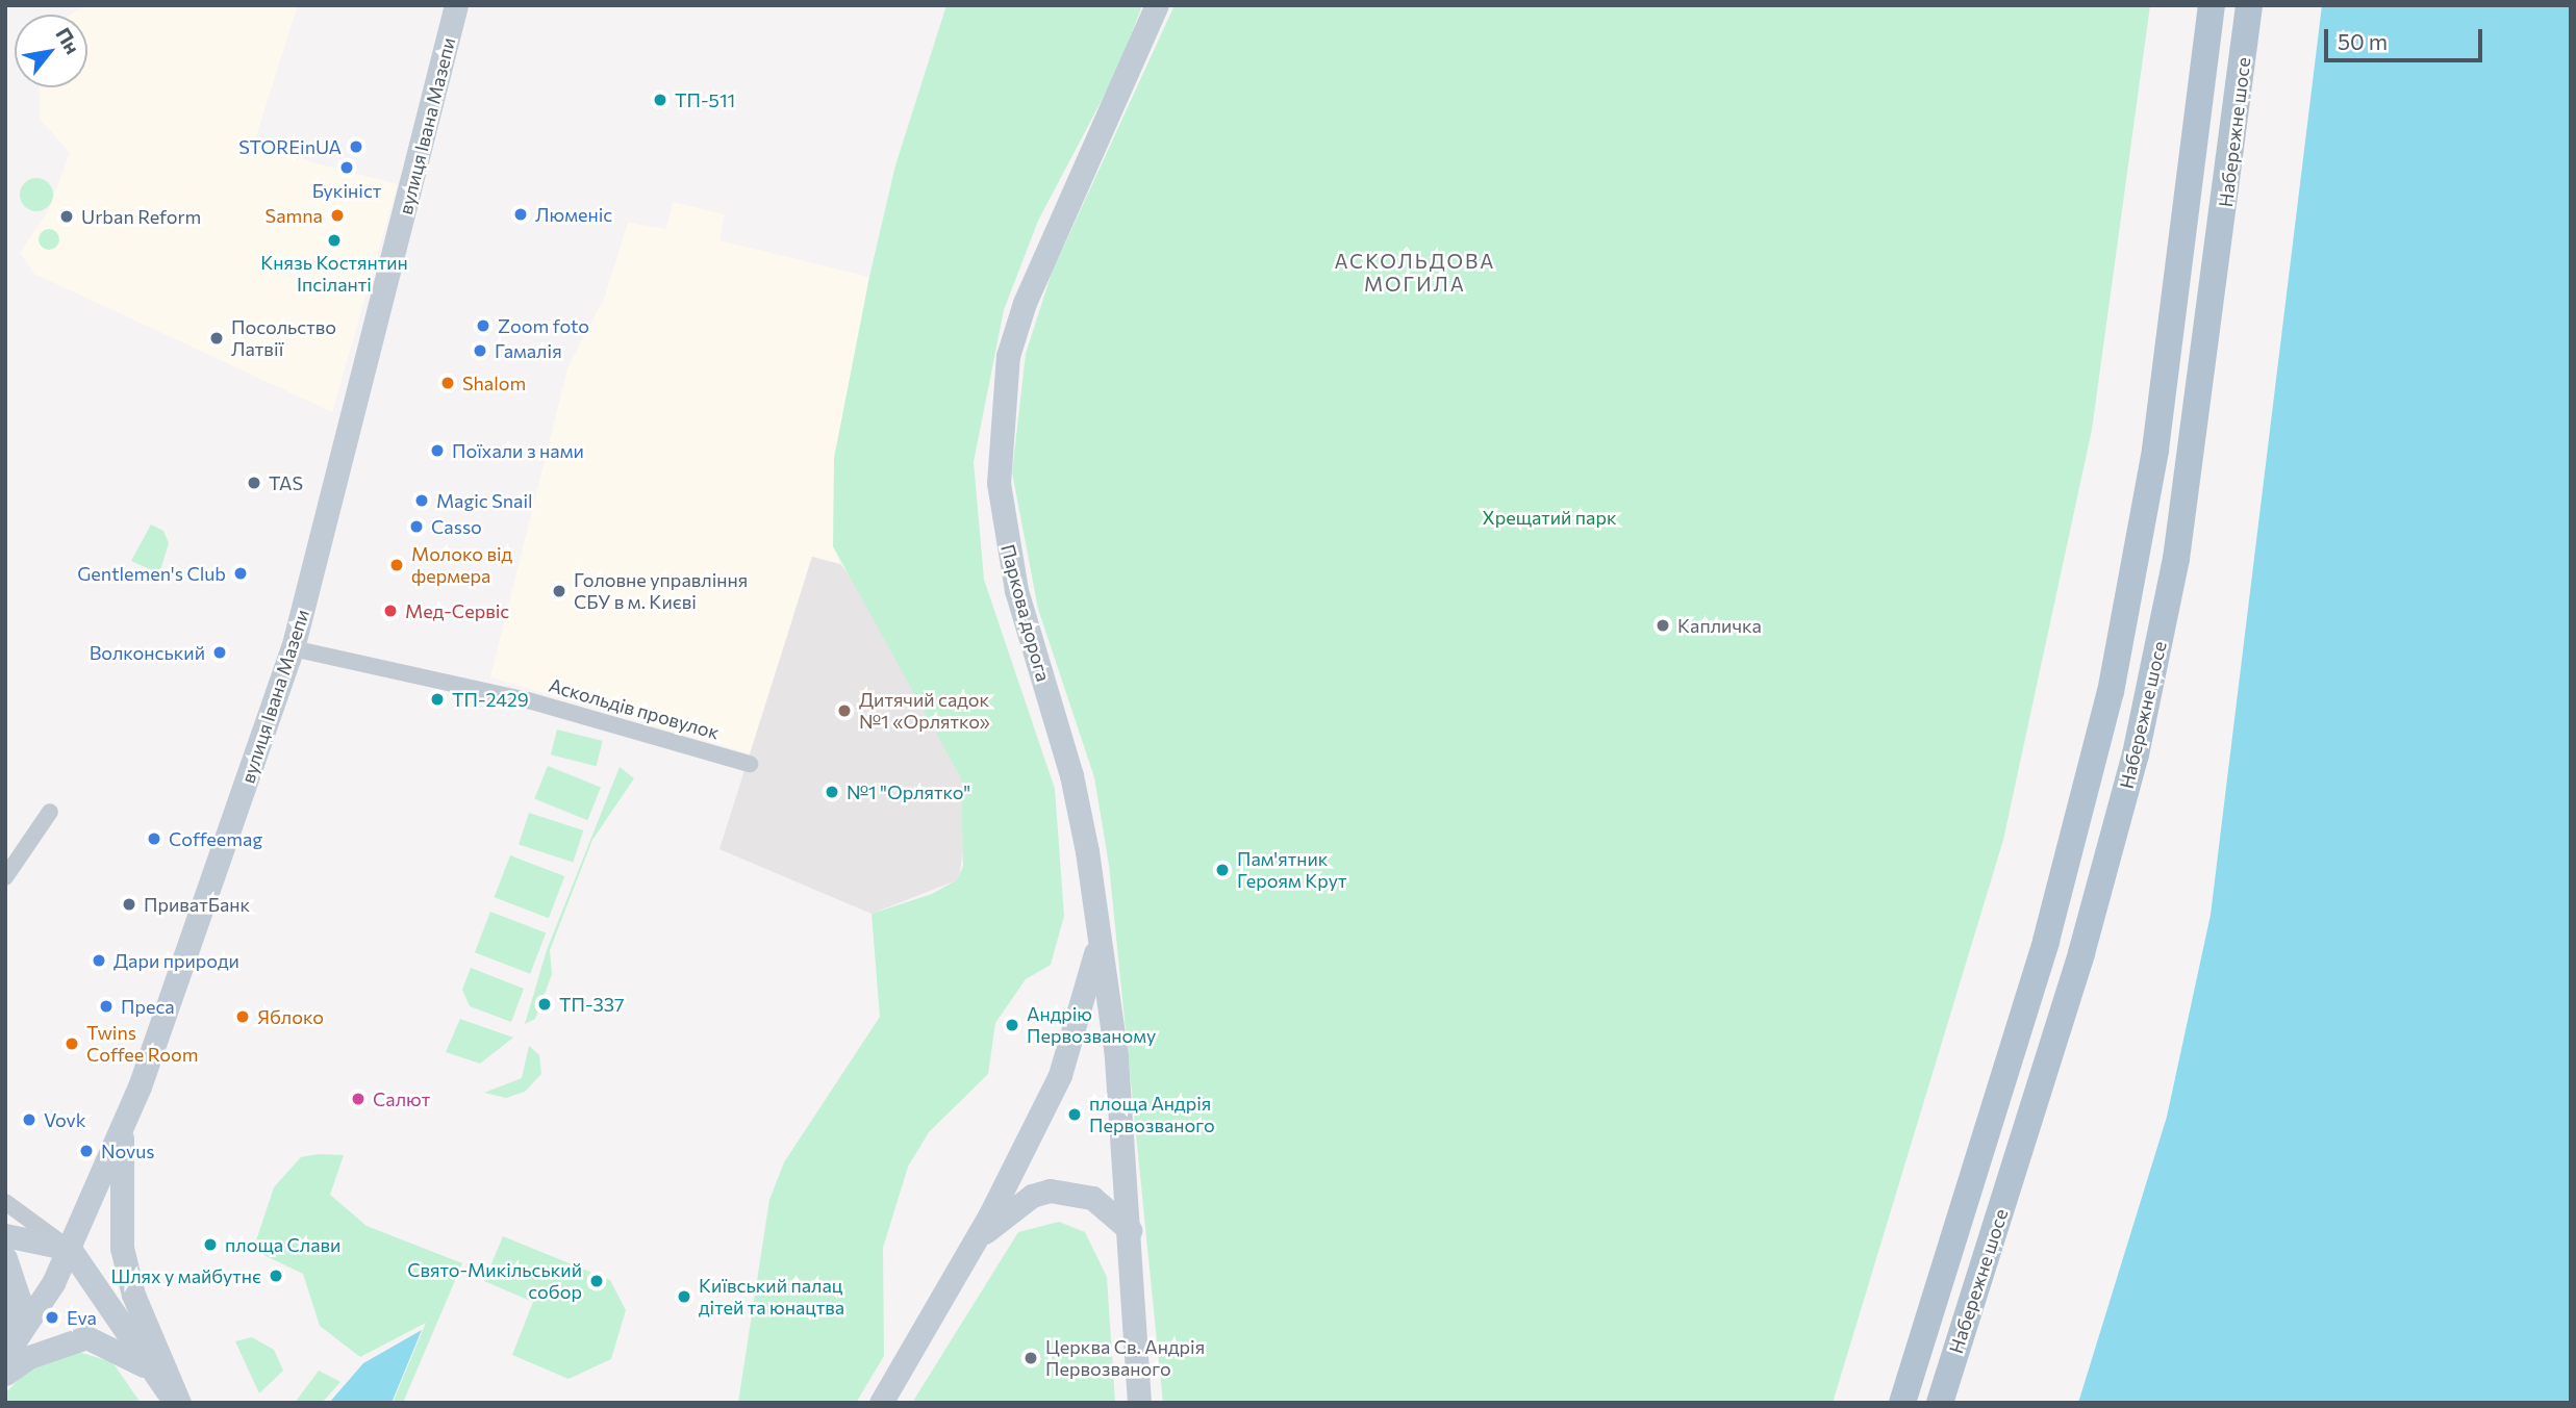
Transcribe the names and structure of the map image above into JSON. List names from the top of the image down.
{
  "streets": {
    "main road": ["вулиця Івана Мазепи", "Набережне шосе", "Паркова дорога"],
    "street": ["Аскольдів провулок"]
  },
  "crossings": [
    ["вулиця Івана Мазепи", "Аскольдів провулок"]
  ],
  "districts": ["АСКОЛЬДОВА МОГИЛА"],
  "parks": ["Хрещатий парк"],
  "places": [
    "ТП-511",
    "STOREinUA",
    "Букініст",
    "Люменіс",
    "Samna",
    "Urban Reform",
    "Князь Костянтин Іпсіланті",
    "Zoom foto",
    "Посольство Латвії",
    "Гамалія",
    "Shalom",
    "Поїхали з нами",
    "TAS",
    "Magic Snail",
    "Casso",
    "Молоко від фермера",
    "Gentlemen's Club",
    "Головне управління СБУ в м. Києві",
    "Мед-Сервіс",
    "Капличка",
    "Волконський",
    "ТП-2429",
    "Дитячий садок №1 «Орлятко»",
    "№1 \"Орлятко\"",
    "Coffeemag",
    "Пам'ятник Героям Крут",
    "ПриватБанк",
    "Дари природи",
    "ТП-337",
    "Преса",
    "Яблоко",
    "Андрію Первозваному",
    "Twins Coffee Room",
    "Салют",
    "площа Андрія Первозваного",
    "Vovk",
    "Novus",
    "площа Слави",
    "Шлях у майбутнє",
    "Свято-Микільський собор",
    "Київський палац дітей та юнацтва",
    "Eva",
    "Церква Св. Андрія Первозваного"
  ],
  "scale_bar": "50 m",
  "north": "top right"
}
